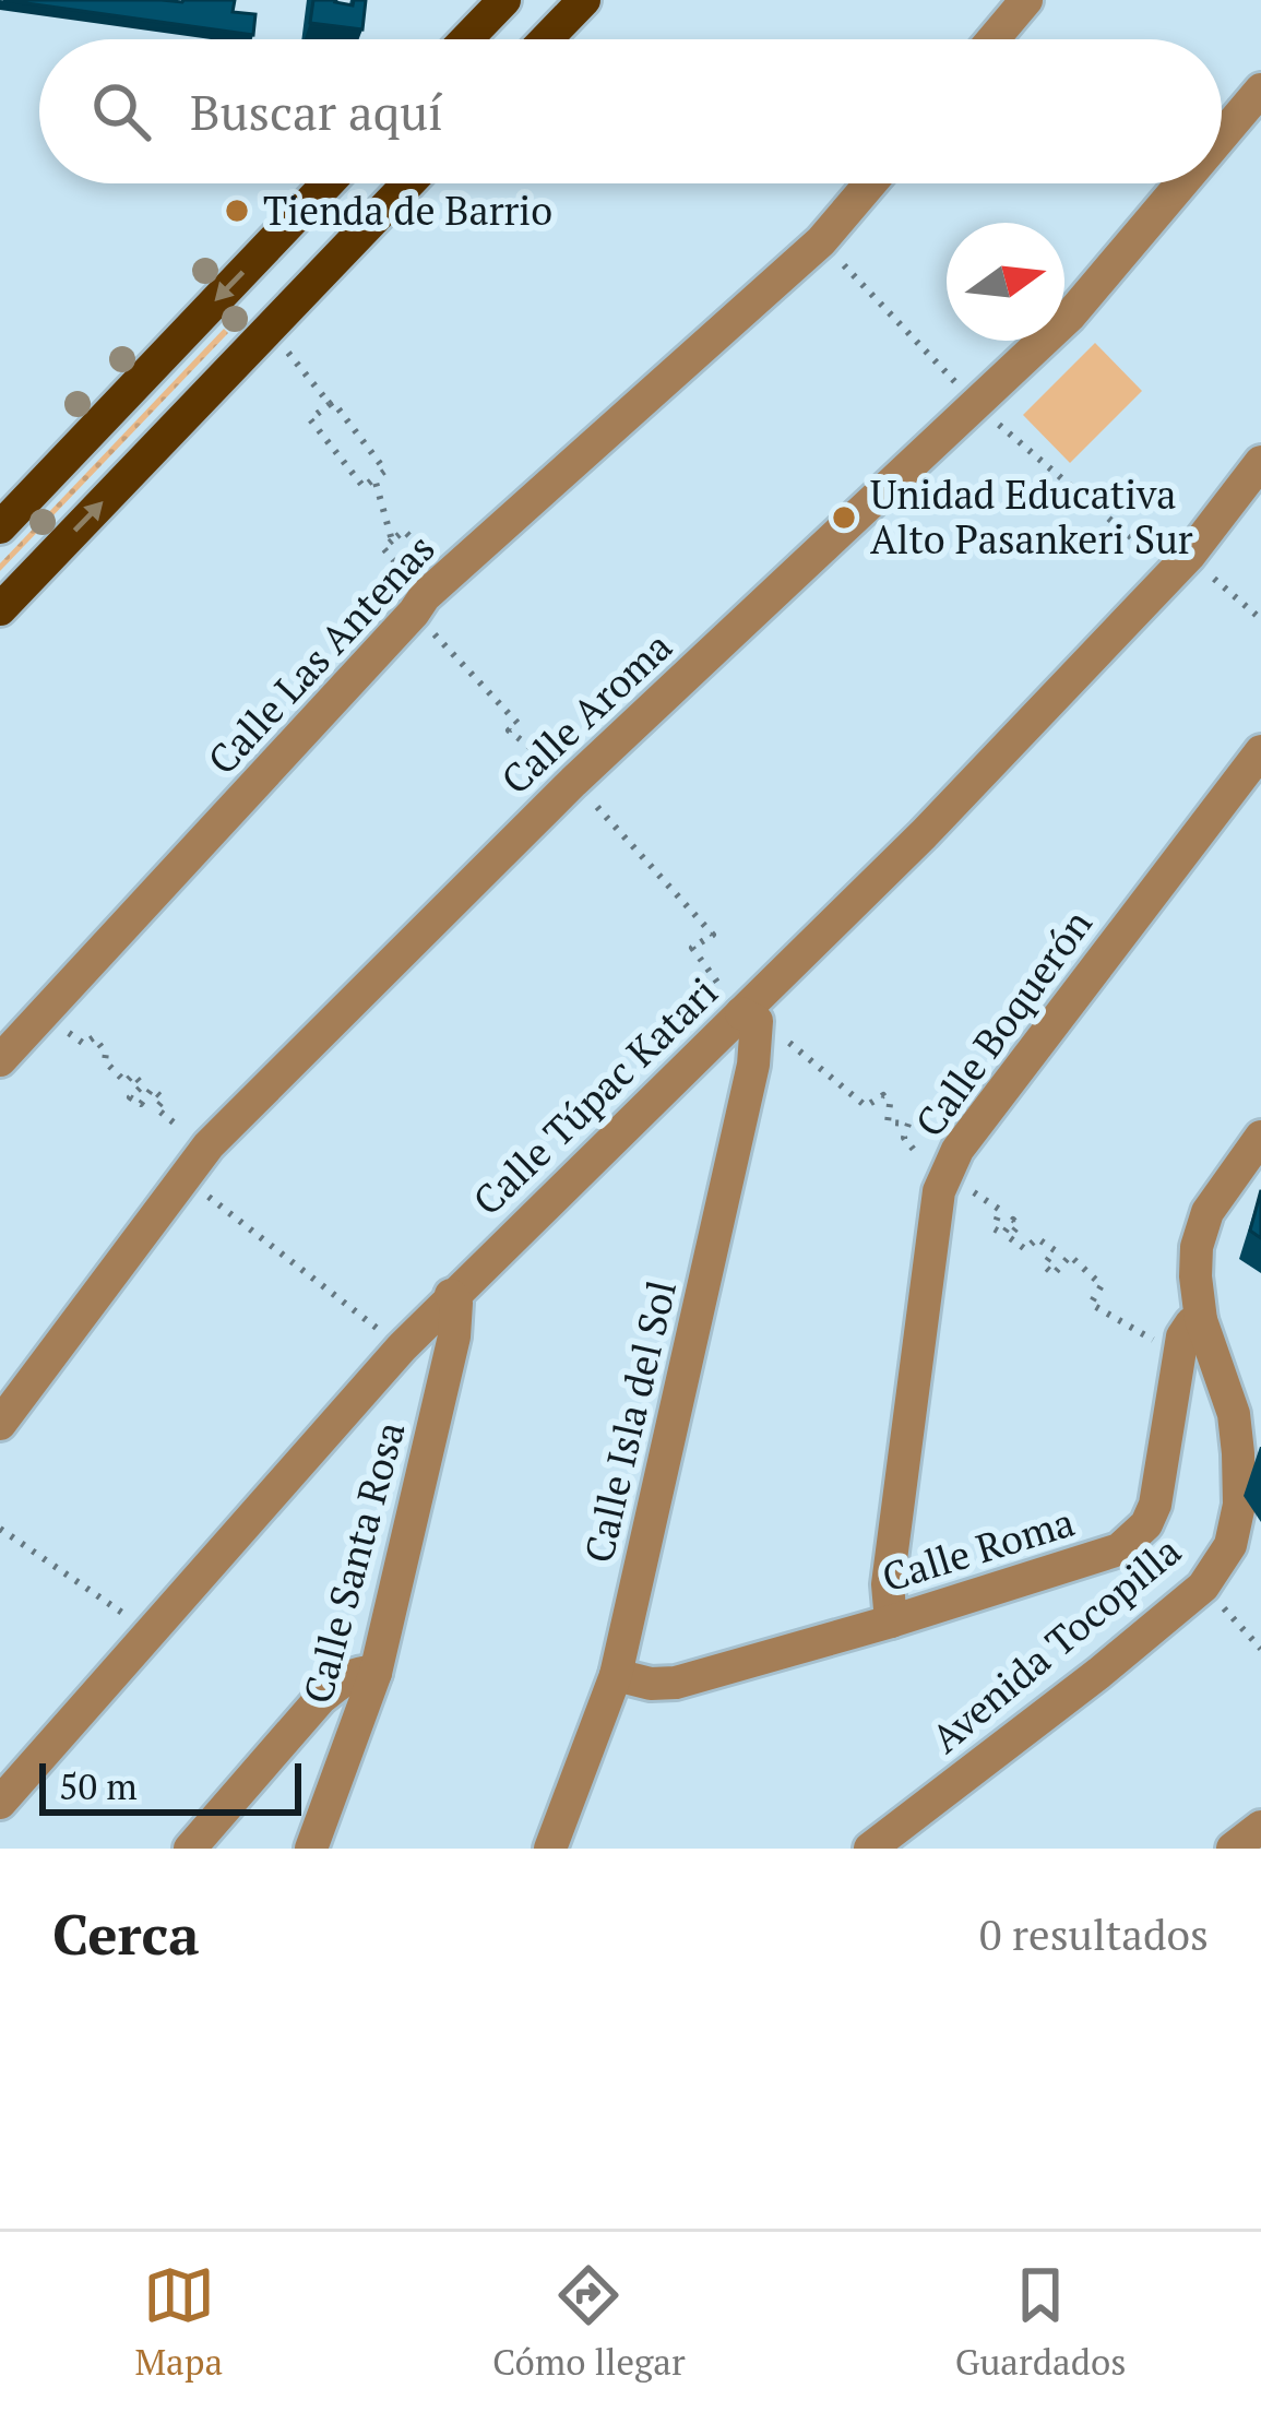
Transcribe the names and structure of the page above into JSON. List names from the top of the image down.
{
  "streets": {
    "street": [
      "Calle Las Antenas",
      "Calle Aroma",
      "Calle Boquerón",
      "Calle Túpac Katari",
      "Calle Isla del Sol",
      "Calle Roma",
      "Calle Santa Rosa",
      "Avenida Tocopilla"
    ]
  },
  "crossings": [
    ["Calle Boquerón", "Calle Roma"],
    ["Calle Túpac Katari", "Calle Isla del Sol"],
    ["Calle Túpac Katari", "Calle Santa Rosa"],
    ["Calle Isla del Sol", "Calle Roma"],
    ["Calle Roma", "Avenida Tocopilla"]
  ],
  "places": ["Tienda de Barrio", "Unidad Educativa Alto Pasankeri Sur"],
  "scale_bar": "50 m",
  "north": "right",
  "page": {
    "search": "Buscar aquí",
    "scale": "50 m",
    "heading": ["Cerca", "0 resultados"],
    "nav": ["Mapa", "Cómo llegar", "Guardados"]
  }
}
